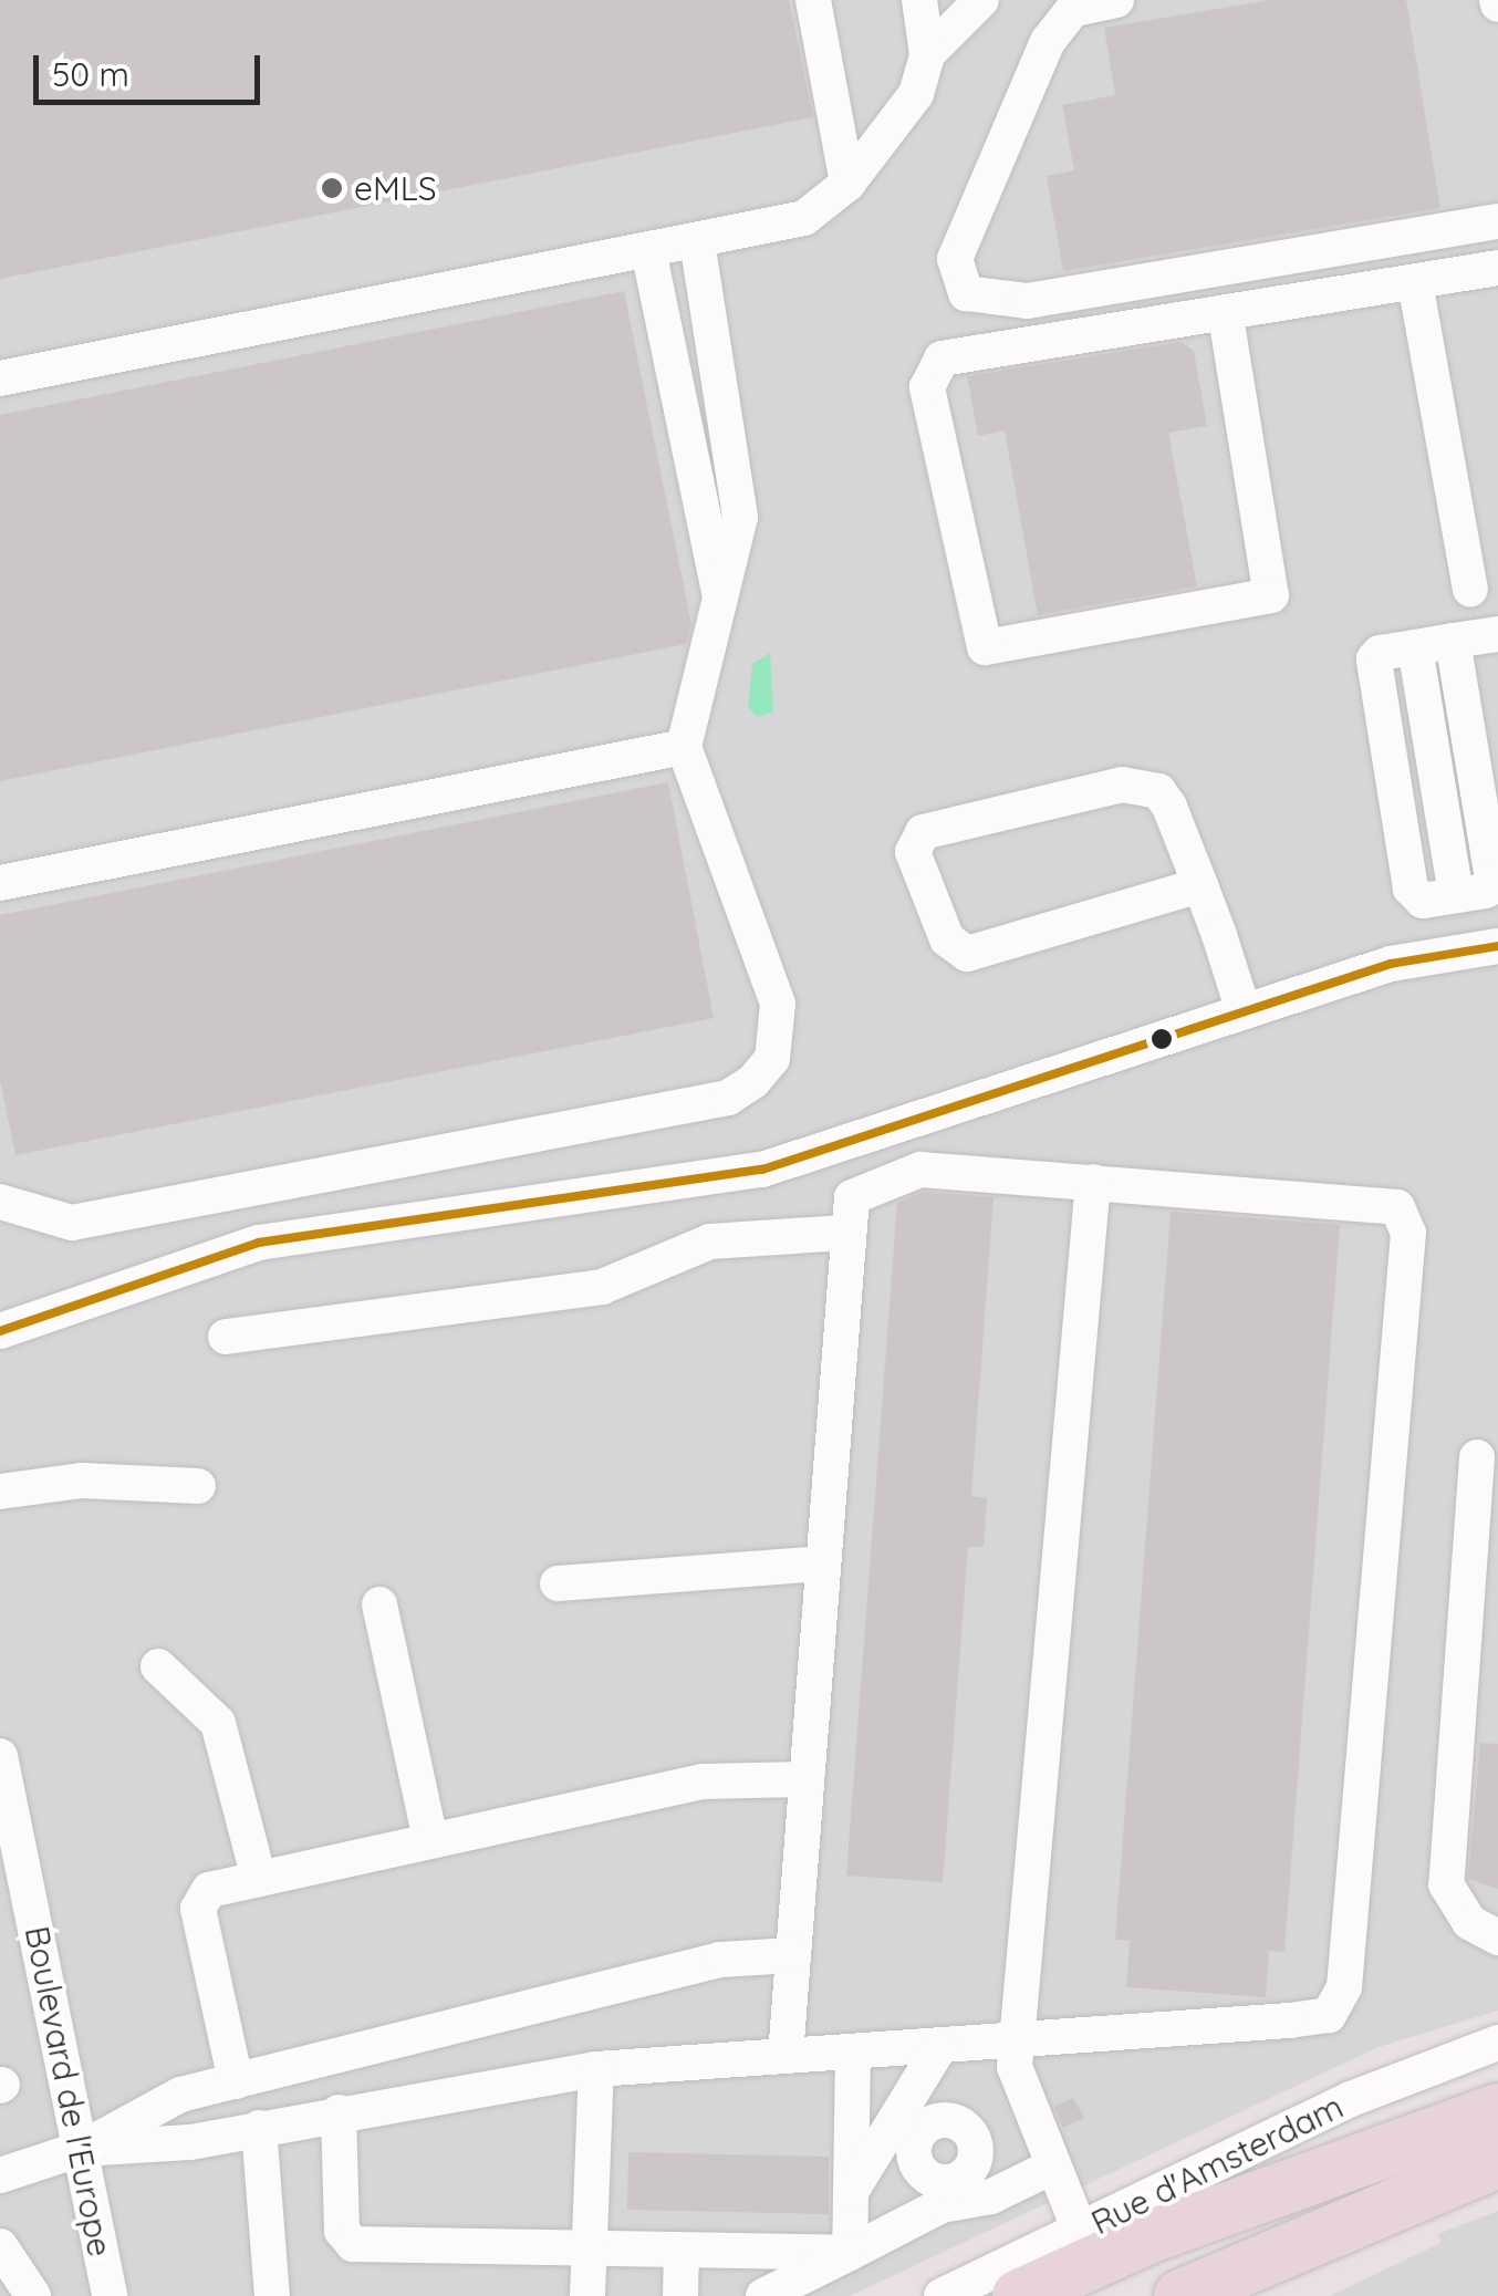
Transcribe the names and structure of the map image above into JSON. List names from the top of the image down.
{
  "streets": {
    "street": ["Boulevard de l'Europe", "Rue d'Amsterdam"]
  },
  "places": ["eMLS"],
  "scale_bar": "50 m"
}
